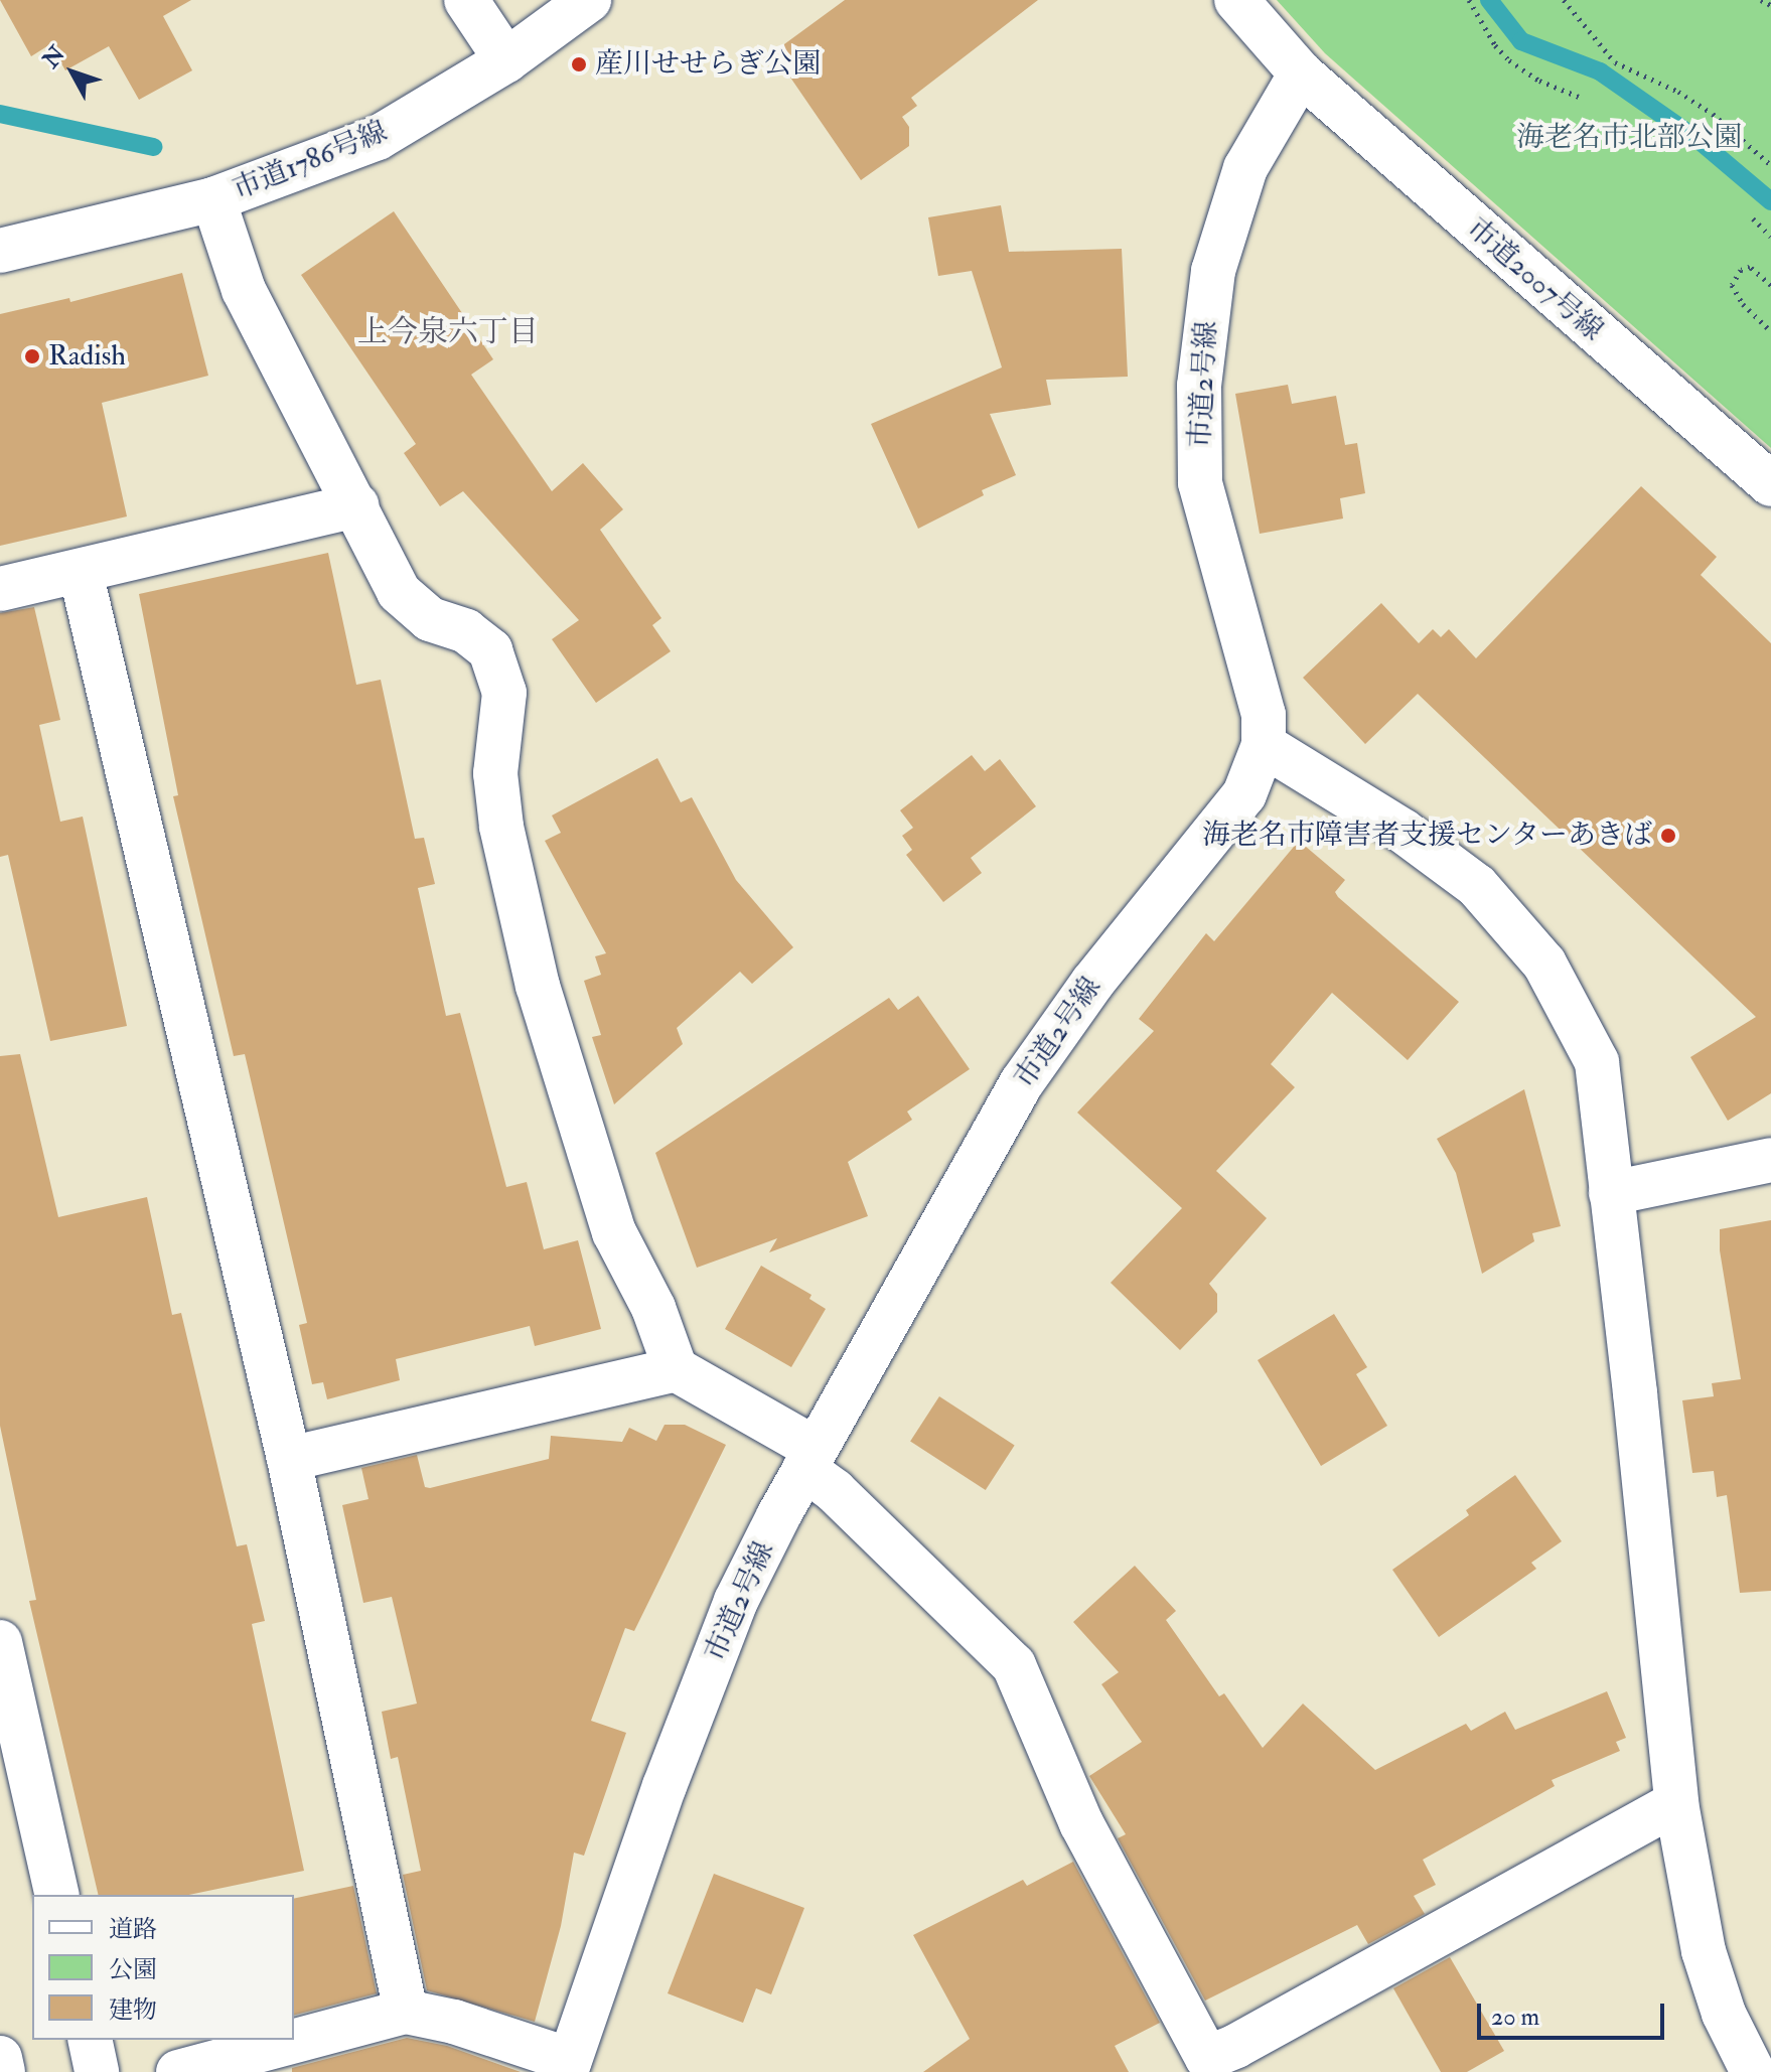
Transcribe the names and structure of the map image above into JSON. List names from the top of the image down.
{
  "streets": {
    "main road": ["市道1786号線", "市道2007号線", "市道2号線"]
  },
  "crossings": [
    ["市道2007号線", "市道2号線"]
  ],
  "districts": ["上今泉六丁目"],
  "parks": ["海老名市北部公園"],
  "places": ["産川せせらぎ公園", "Radish", "海老名市障害者支援センターあきば"],
  "legend": ["道路", "公園", "建物"],
  "scale_bar": "20 m",
  "north": "top left"
}
